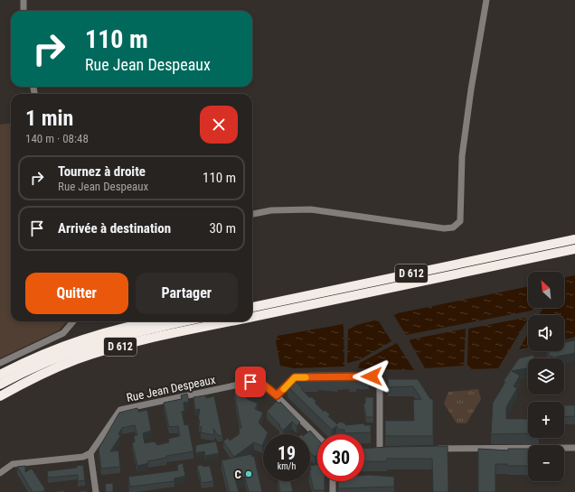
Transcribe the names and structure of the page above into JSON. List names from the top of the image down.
{
  "streets": {
    "highway": ["D 612"],
    "street": ["Rue Jean Despeaux"]
  },
  "places": ["C"],
  "north": "top left",
  "page": {
    "turn": ["110 m", "Rue Jean Despeaux"],
    "heading": ["1 min", "140 m · 08:48"],
    "list": [
      {
        "name": "Tournez à droite",
        "note": "Rue Jean Despeaux",
        "value": "110 m"
      },
      {
        "name": "Arrivée à destination",
        "value": "30 m"
      }
    ],
    "buttons": ["Quitter", "Partager"],
    "map_buttons": ["+", "−"],
    "speed": "19 km/h",
    "limit": "30"
  }
}
